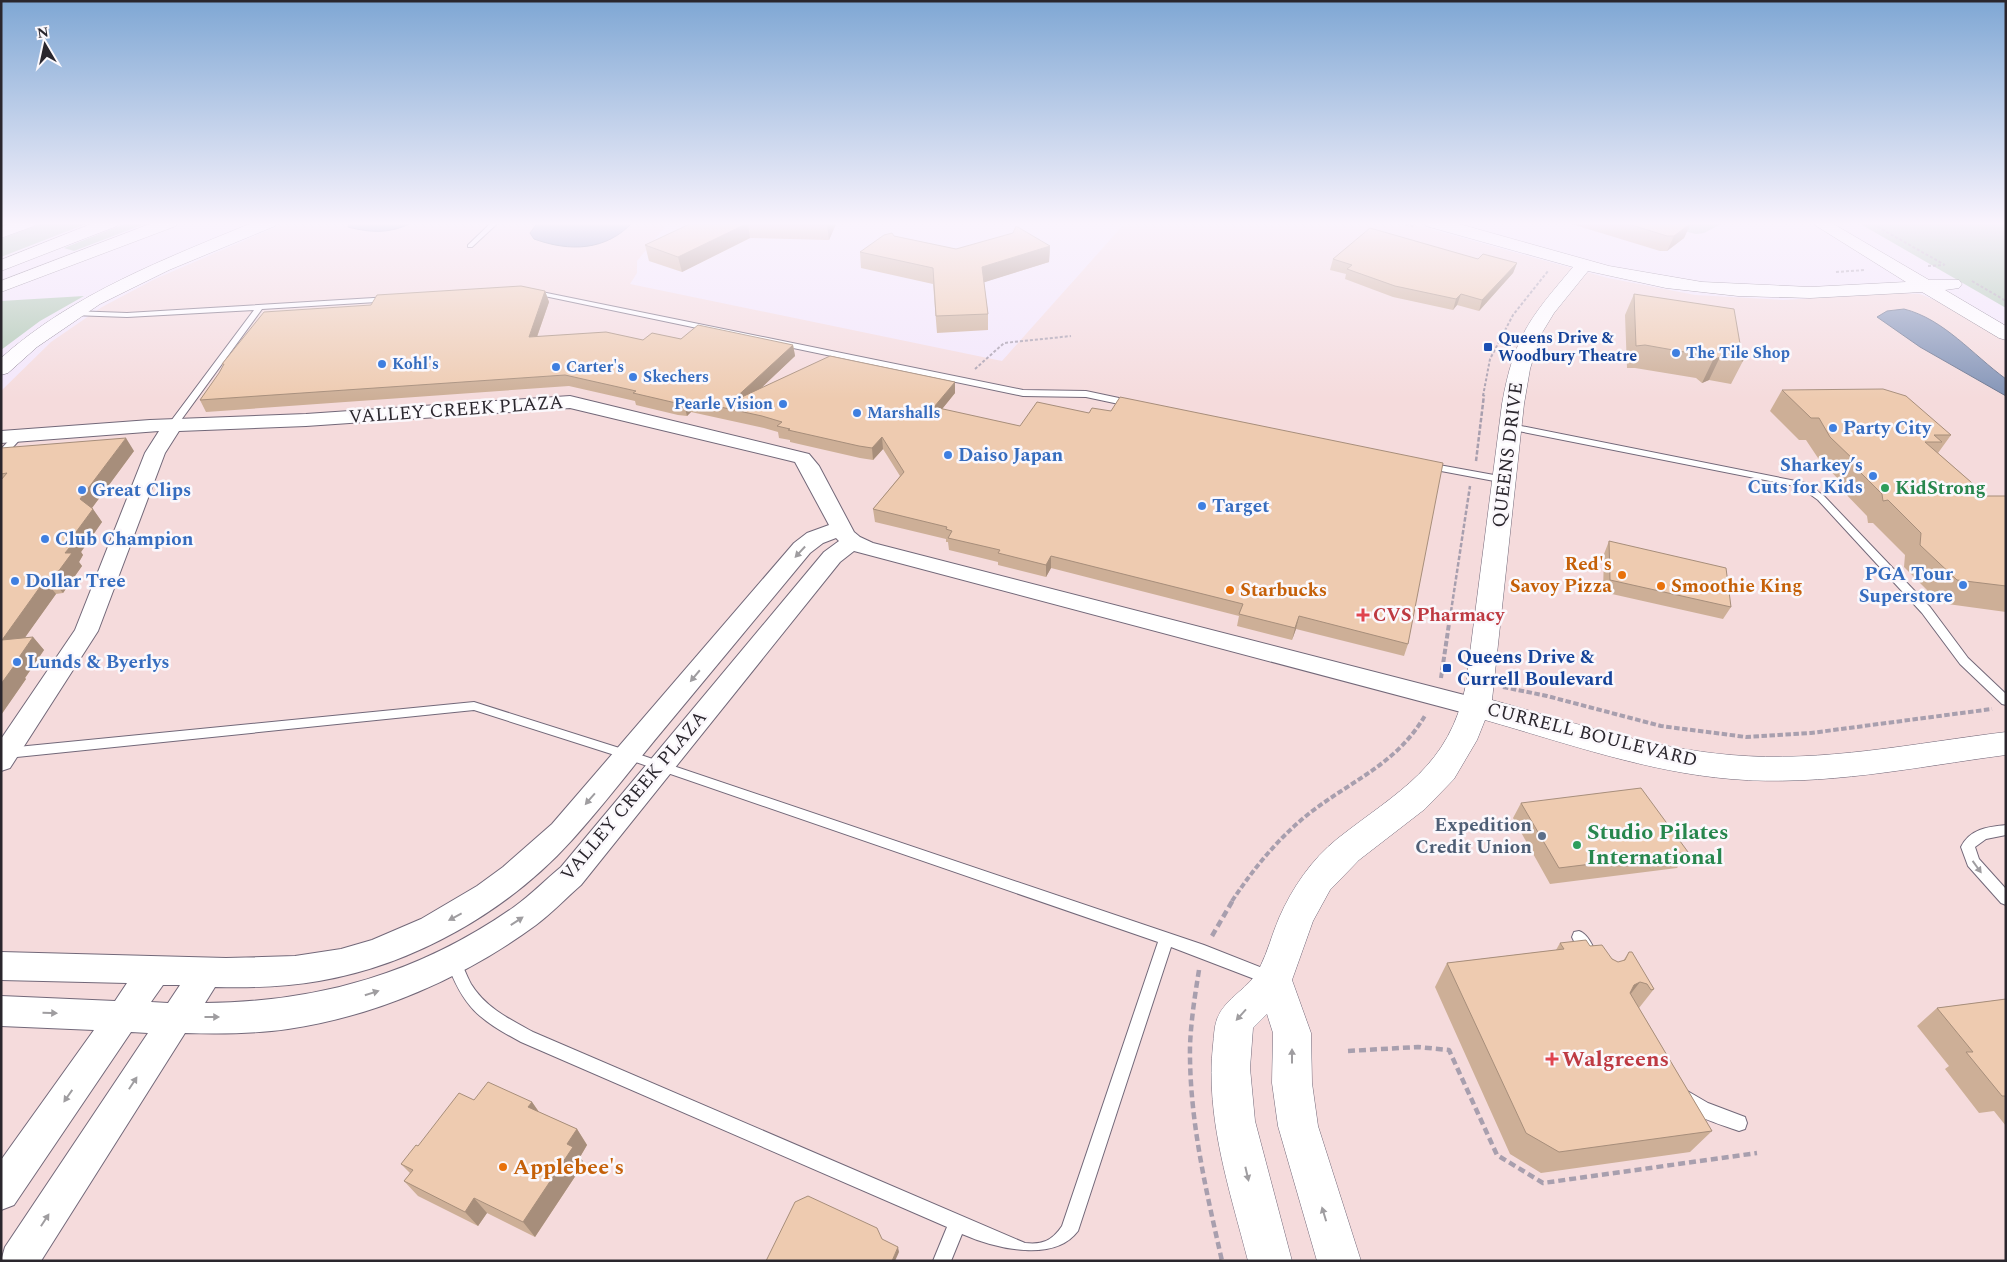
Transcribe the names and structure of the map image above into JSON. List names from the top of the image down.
{
  "streets": {
    "main road": ["QUEENS DRIVE", "CURRELL BOULEVARD"],
    "street": ["VALLEY CREEK PLAZA"]
  },
  "crossings": [
    ["QUEENS DRIVE", "CURRELL BOULEVARD"]
  ],
  "places": {
    "transit": ["Queens Drive & Woodbury Theatre", "Queens Drive & Currell Boulevard"],
    "other": [
      "The Tile Shop",
      "Kohl's",
      "Carter's",
      "Skechers",
      "Pearle Vision",
      "Marshalls",
      "Party City",
      "Daiso Japan",
      "Sharkey’s Cuts for Kids",
      "KidStrong",
      "Great Clips",
      "Target",
      "Club Champion",
      "Red's Savoy Pizza",
      "Dollar Tree",
      "PGA Tour Superstore",
      "Smoothie King",
      "Starbucks",
      "Lunds & Byerlys",
      "Expedition Credit Union",
      "Studio Pilates International",
      "Applebee's"
    ],
    "health": ["CVS Pharmacy", "Walgreens"]
  },
  "north": "top"
}
